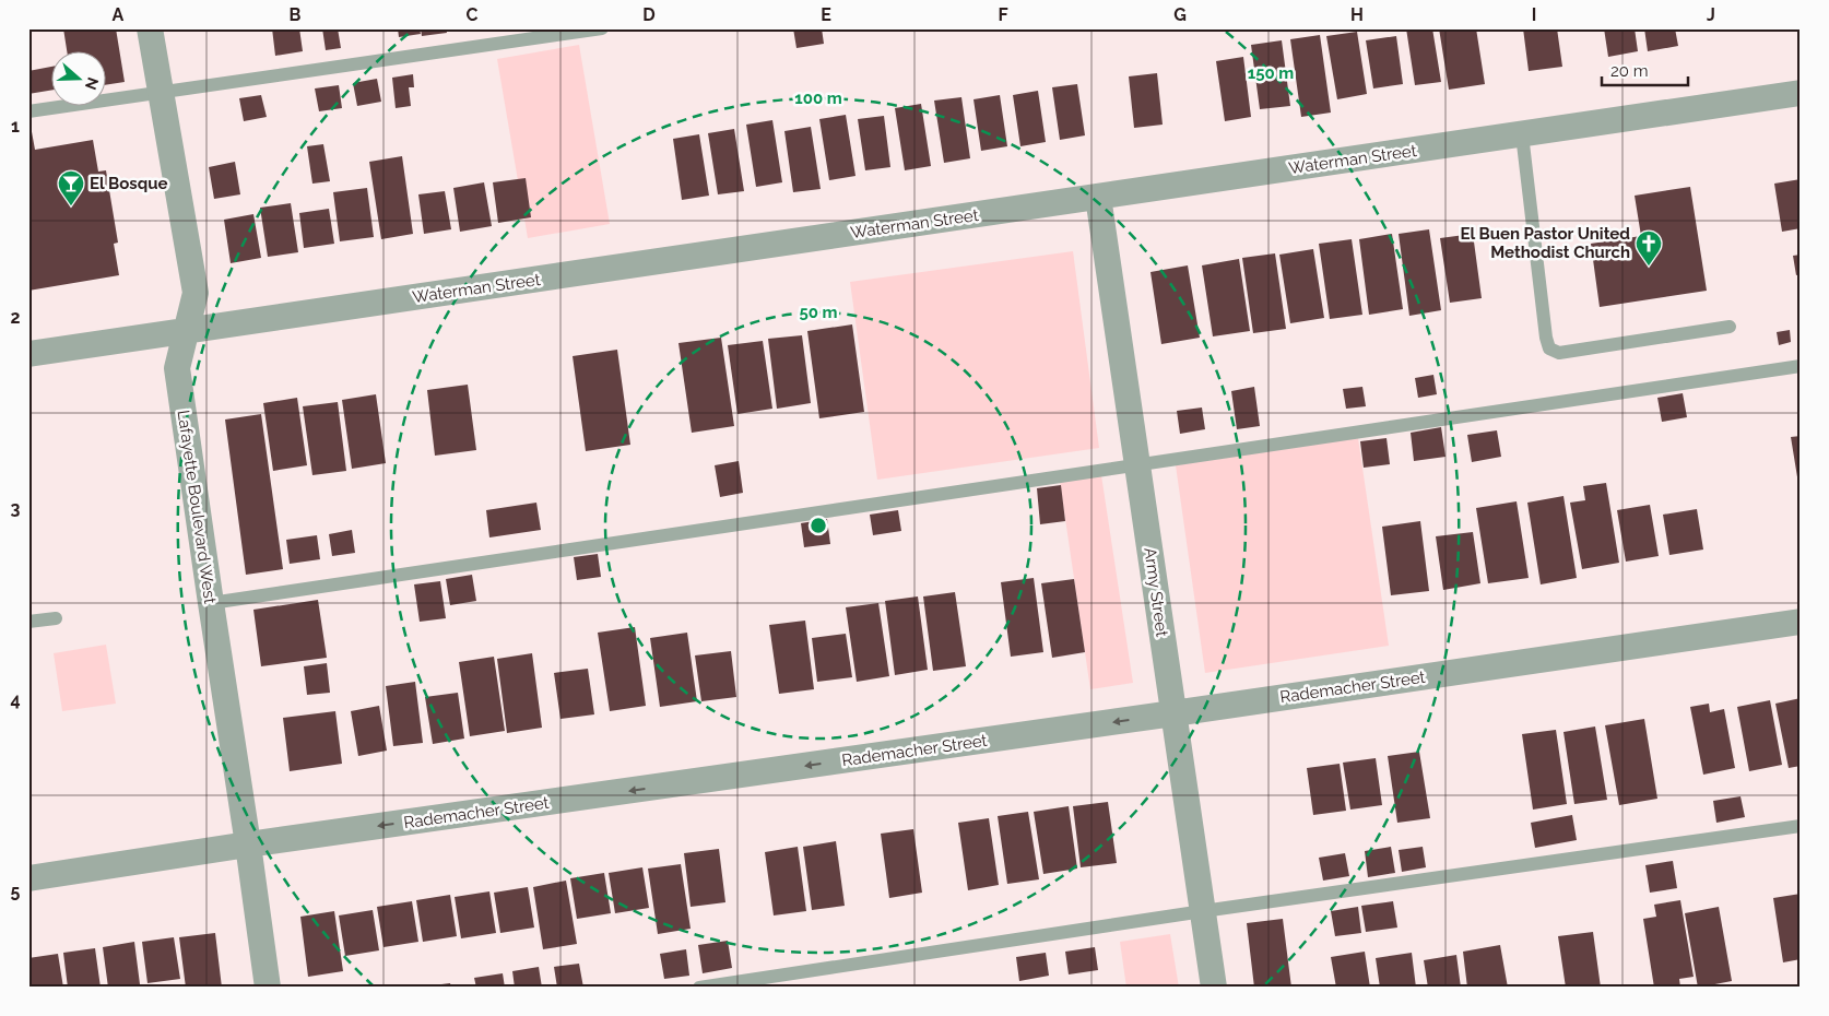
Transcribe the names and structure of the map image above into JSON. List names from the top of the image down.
{
  "streets": {
    "street": [
      "Waterman Street",
      "Lafayette Boulevard West",
      "Army Street",
      "Rademacher Street"
    ]
  },
  "crossings": [
    ["Waterman Street", "Lafayette Boulevard West"],
    ["Waterman Street", "Army Street"],
    ["Lafayette Boulevard West", "Rademacher Street"],
    ["Army Street", "Rademacher Street"]
  ],
  "one_way": ["Rademacher Street"],
  "places": {
    "bar": ["El Bosque"],
    "church": ["El Buen Pastor United Methodist Church"]
  },
  "scale_bar": "20 m",
  "north": "right",
  "grid": {
    "columns": [
      "A",
      "B",
      "C",
      "D",
      "E",
      "F",
      "G",
      "H",
      "I",
      "J"
    ],
    "rows": [
      "1",
      "2",
      "3",
      "4",
      "5"
    ]
  },
  "rings": ["150 m", "100 m", "50 m"]
}
